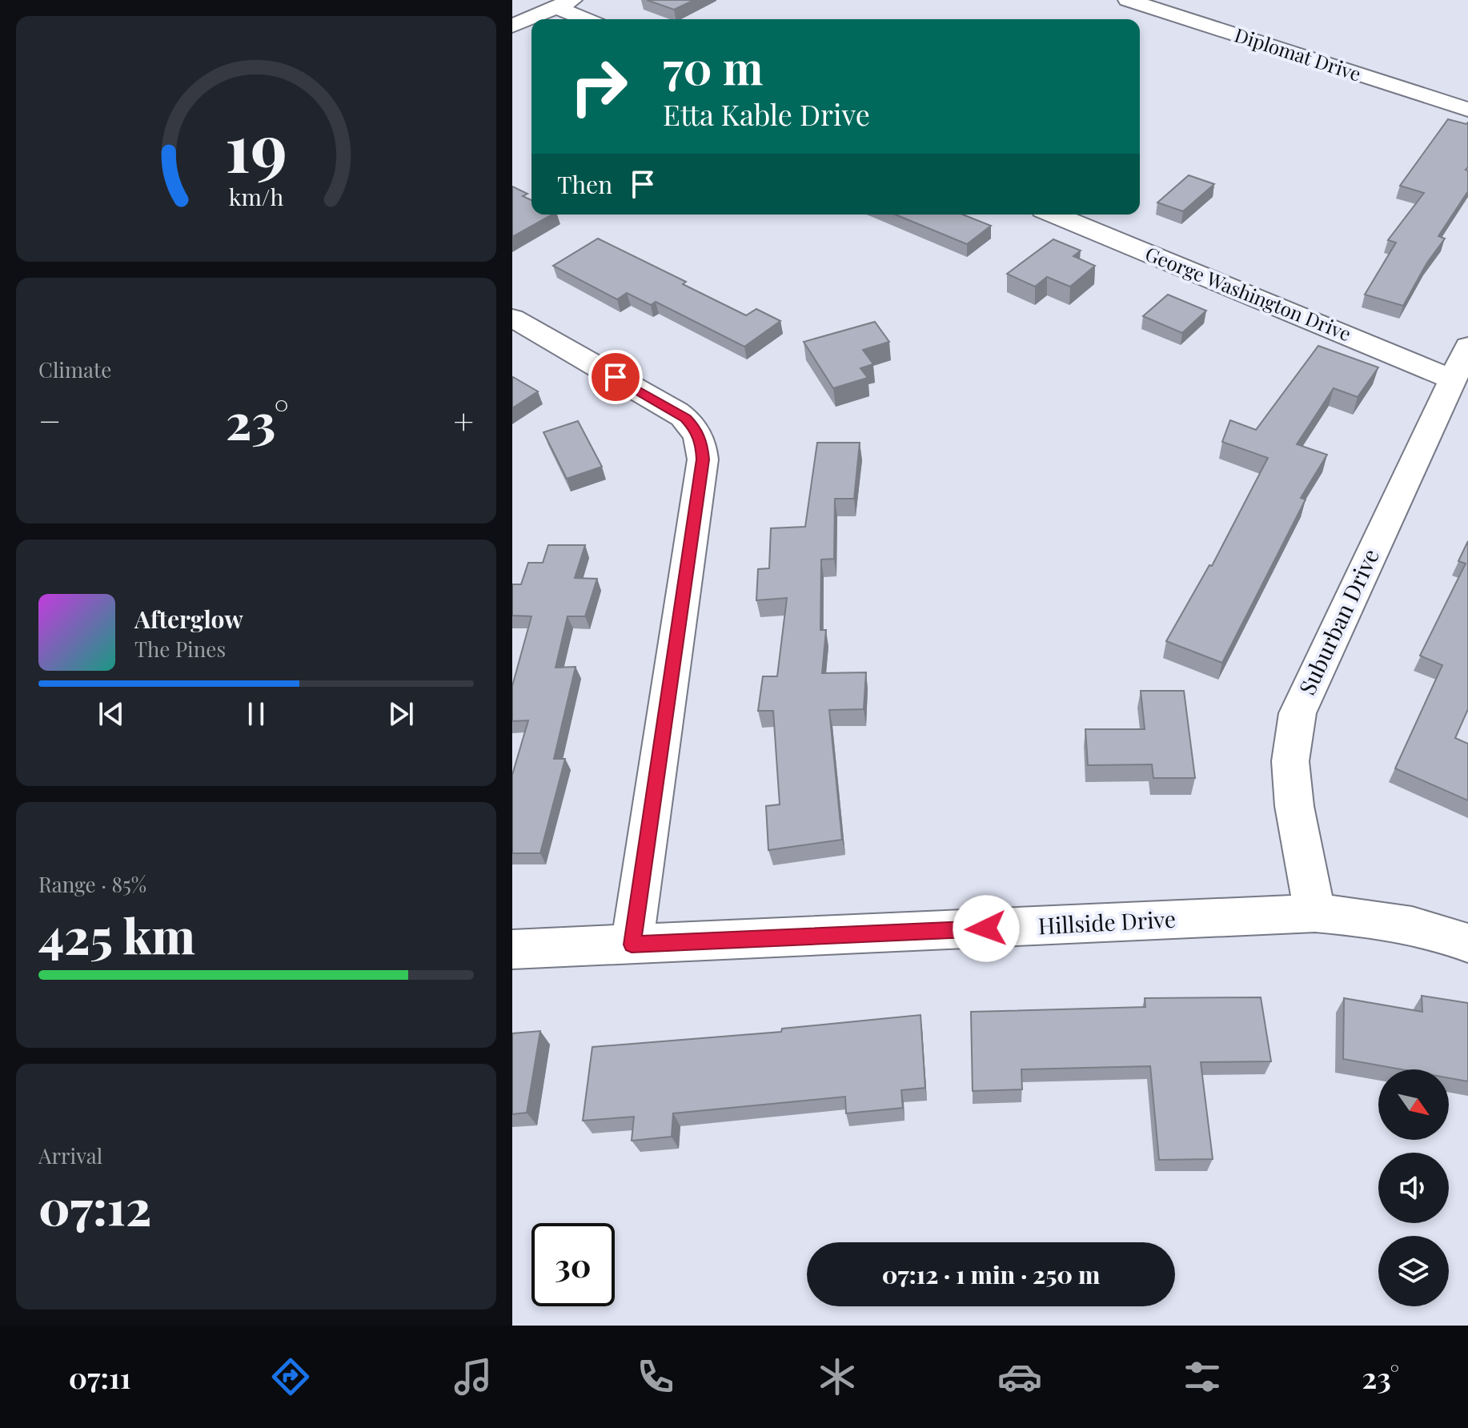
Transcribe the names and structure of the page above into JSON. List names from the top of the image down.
{
  "streets": {
    "street": [
      "Diplomat Drive",
      "George Washington Drive",
      "Suburban Drive",
      "Hillside Drive"
    ]
  },
  "crossings": [
    ["George Washington Drive", "Suburban Drive"],
    ["Suburban Drive", "Hillside Drive"]
  ],
  "north": "bottom right",
  "page": {
    "turn": ["70 m", "Etta Kable Drive"],
    "then": "Then",
    "tile": [
      "Climate",
      ["Range · 85%", "425 km"],
      ["Arrival", "07:12"]
    ],
    "heat": ["−", "23°", "+"],
    "song": ["Afterglow", "The Pines"],
    "limit": "30",
    "trip": "07:12 · 1 min · 250 m",
    "tabs": ["07:11", "23°"],
    "gauge": ["19", "km/h"]
  }
}
